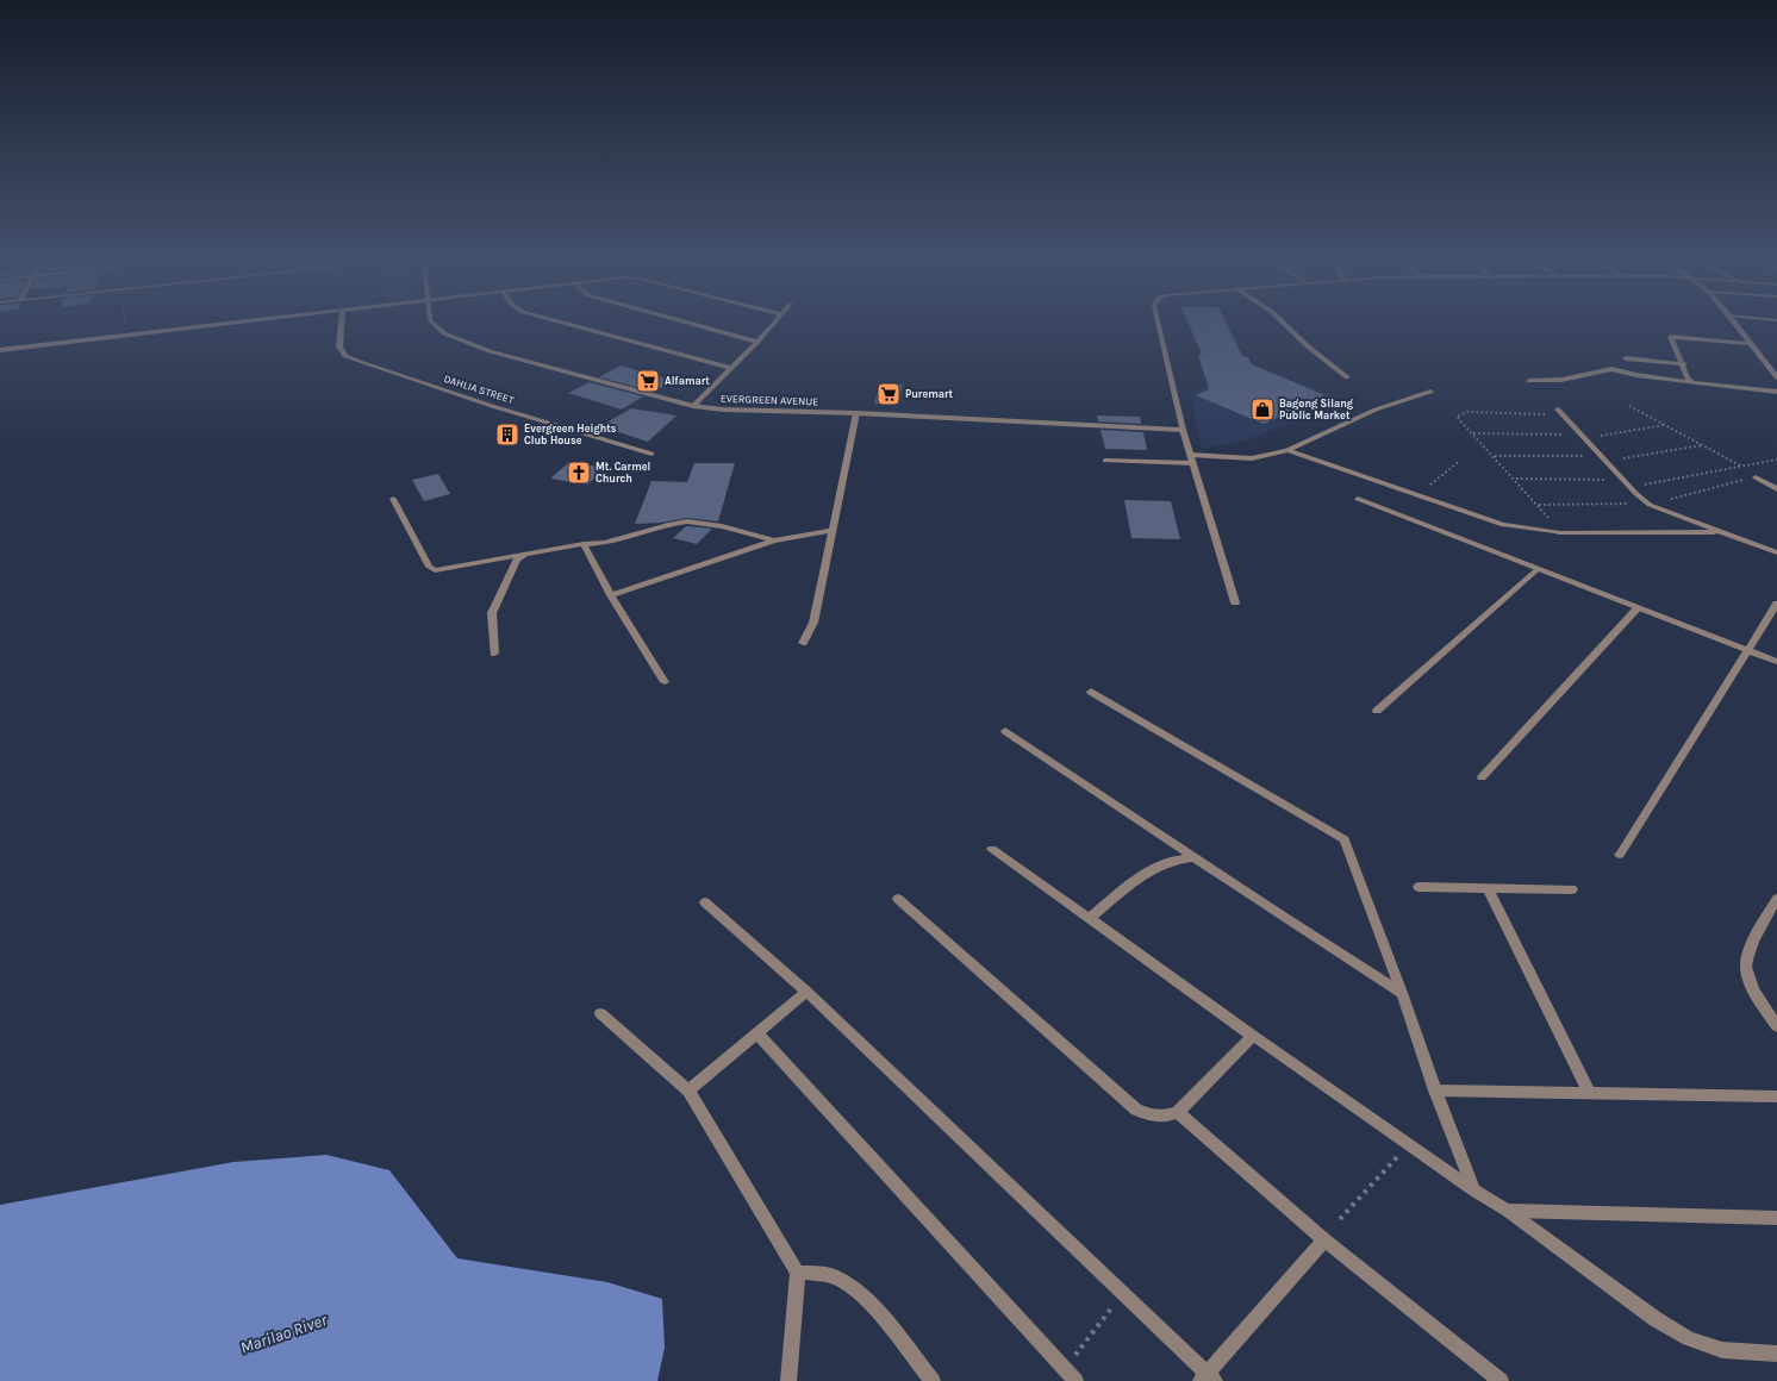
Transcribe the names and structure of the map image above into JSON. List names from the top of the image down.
{
  "streets": {
    "street": ["DAHLIA STREET", "EVERGREEN AVENUE"]
  },
  "water": ["Marilao River"],
  "places": {
    "supermarket": ["Alfamart", "Puremart"],
    "shop": ["Bagong Silang Public Market"],
    "building": ["Evergreen Heights Club House"],
    "church": ["Mt. Carmel Church"]
  }
}
